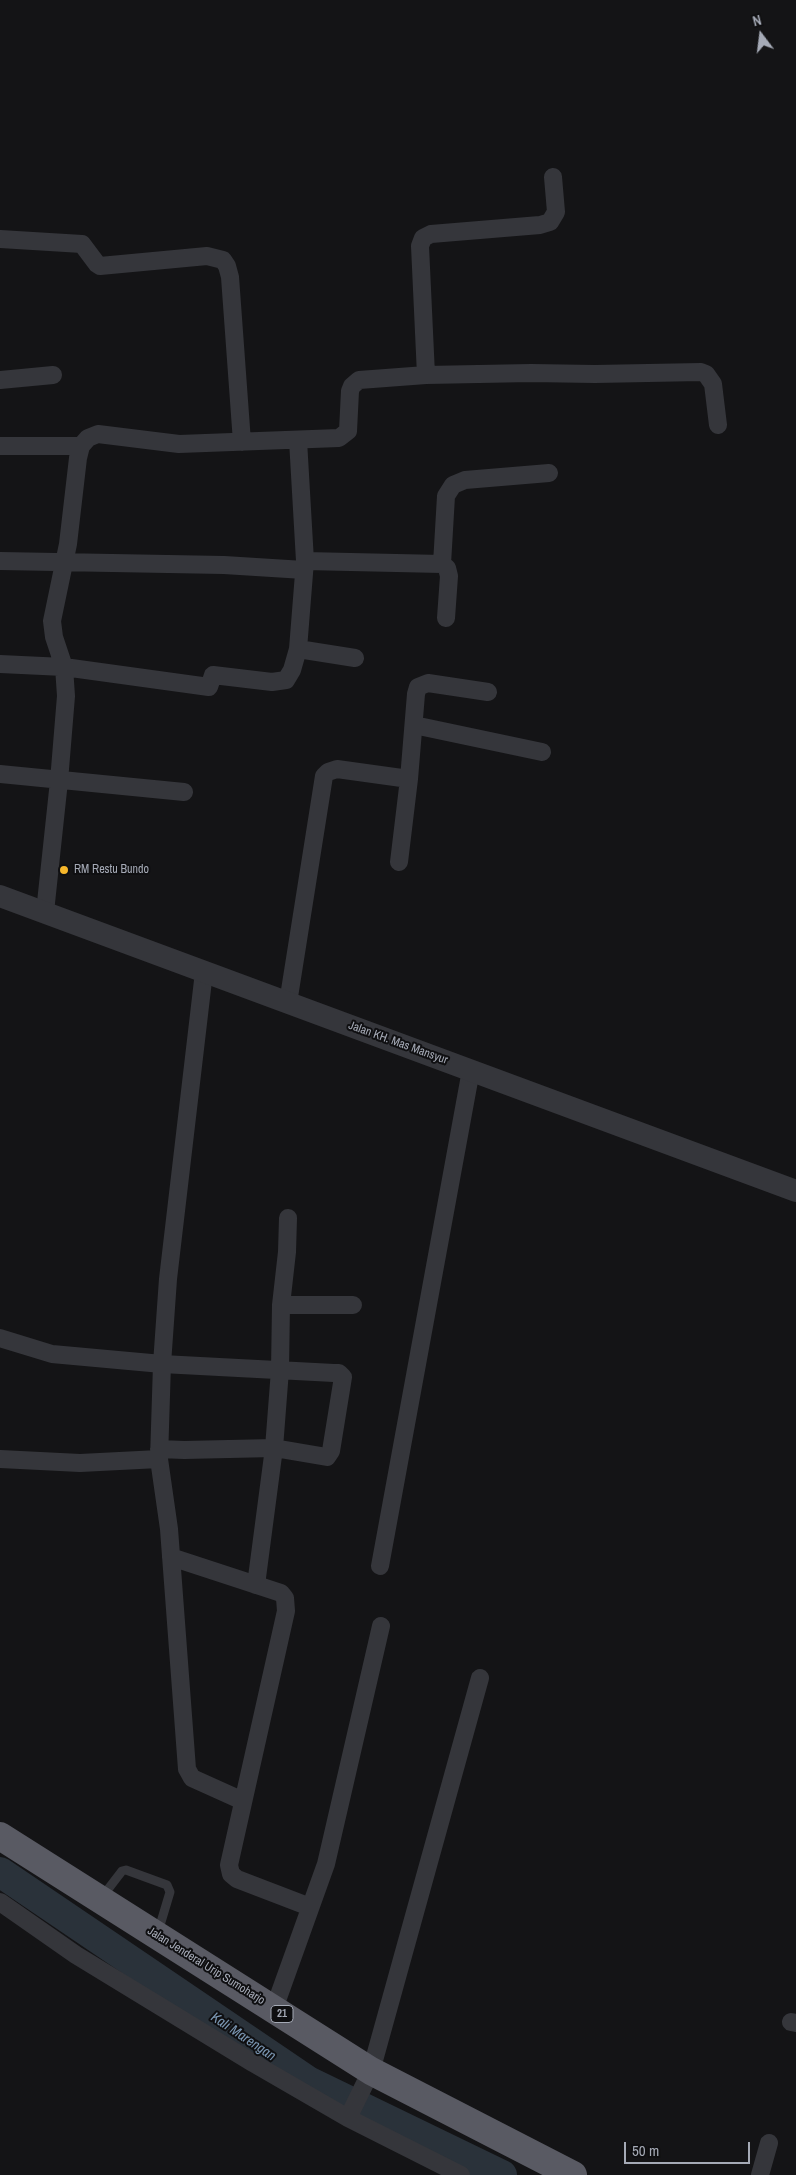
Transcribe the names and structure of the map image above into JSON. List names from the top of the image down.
{
  "streets": {
    "highway": ["Jalan Jenderal Urip Sumoharjo", "21"],
    "street": ["Jalan KH. Mas Mansyur"]
  },
  "water": ["Kali Marengan"],
  "places": ["RM Restu Bundo"],
  "scale_bar": "50 m",
  "north": "top"
}
